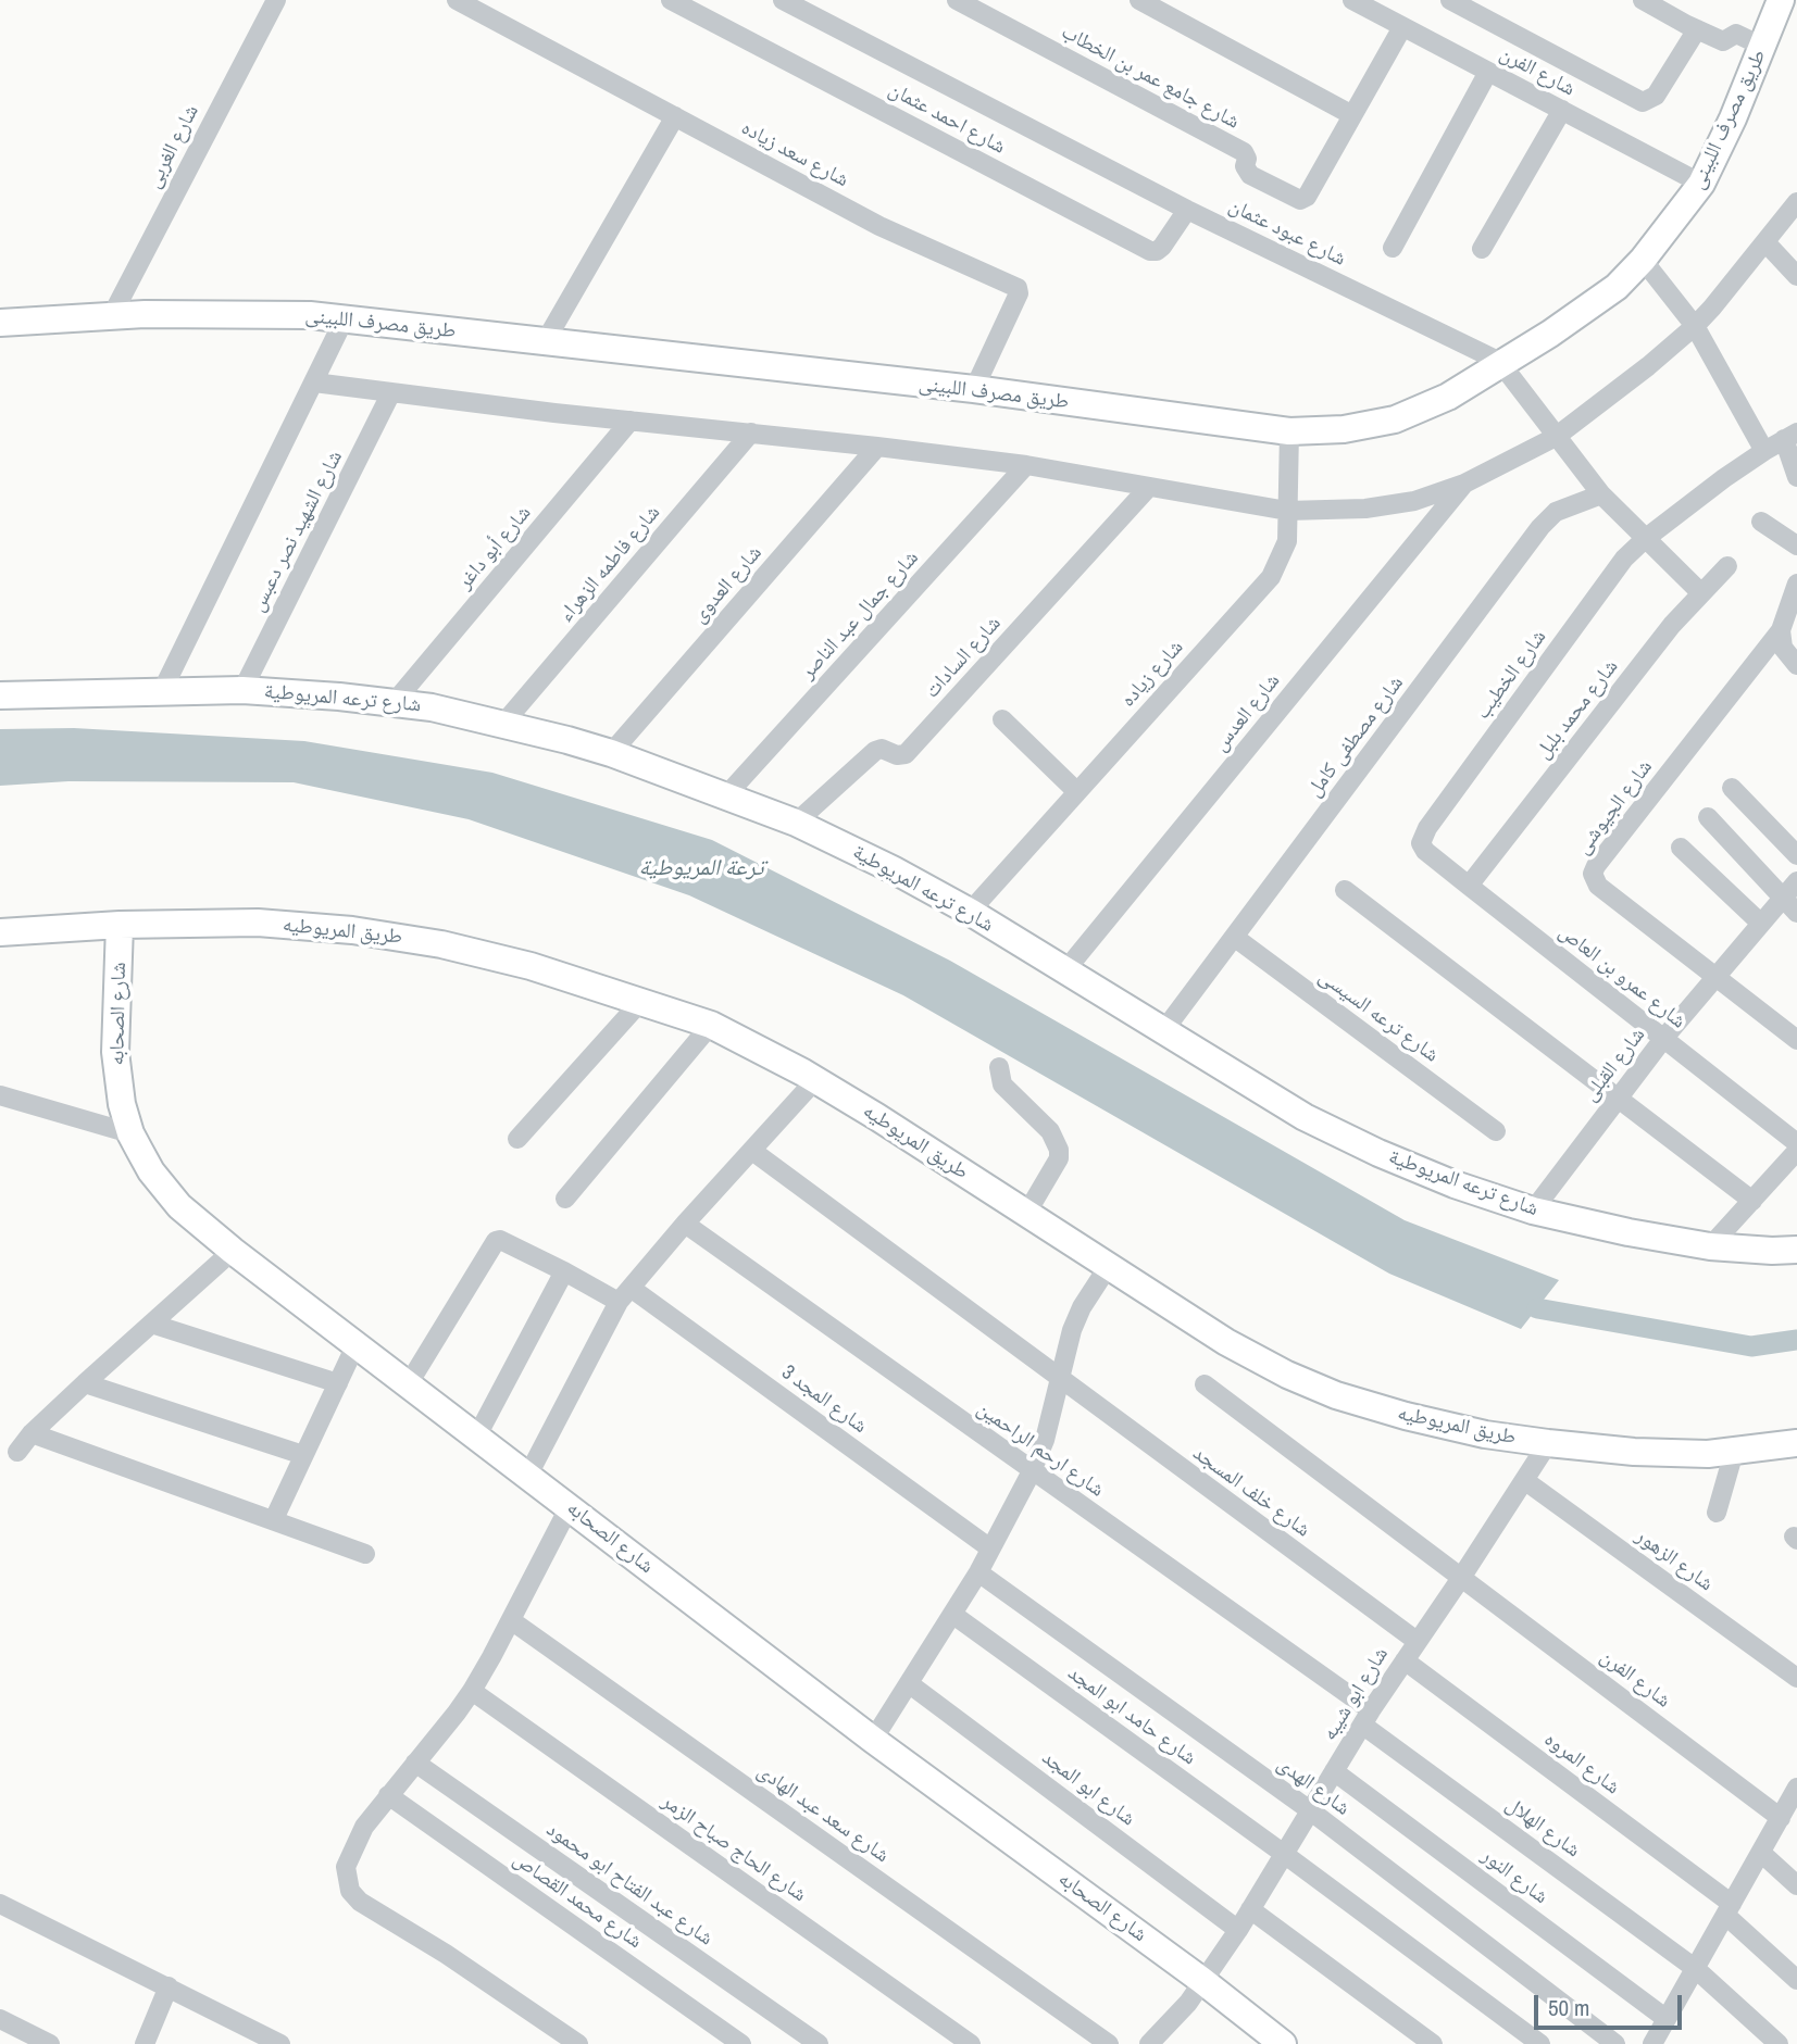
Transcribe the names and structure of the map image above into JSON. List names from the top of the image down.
{
  "streets": {
    "street": [
      "شارع الفرن",
      "شارع جامع عمر بن الخطاب",
      "شارع احمد عثمان",
      "طريق مصرف اللبينى",
      "شارع الغربى",
      "شارع سعد زياده",
      "شارع عبود عثمان",
      "شارع الشهيد نصر دعبس",
      "شارع أبو داغر",
      "شارع فاطمه الزهراء",
      "شارع العدوى",
      "شارع جمال عبد الناصر",
      "شارع السادات",
      "شارع زياده",
      "شارع الخطيب",
      "شارع ترعه المريوطية",
      "شارع محمد بلبل",
      "شارع العدس",
      "شارع مصطفى كامل",
      "شارع الجيوشى",
      "طريق المريوطيه",
      "شارع عمرو بن العاص",
      "شارع الصحابه",
      "شارع ترعه السيسى",
      "شارع القبلى",
      "شارع المجد 3",
      "شارع ارحم الراحمين",
      "شارع خلف المسجد",
      "شارع الزهور",
      "شارع ابو شيبه",
      "شارع حامد ابو المجد",
      "شارع المروه",
      "شارع الهدى",
      "شارع ابو المجد",
      "شارع سعد عبد الهادى",
      "شارع الهلال",
      "شارع الحاج صباح الزمر",
      "شارع النور",
      "شارع عبد الفتاح ابو محمود",
      "شارع محمد القصاص"
    ]
  },
  "crossings": [
    ["شارع الفرن", "طريق مصرف اللبينى"],
    ["شارع الفرن", "شارع ابو شيبه"],
    ["شارع احمد عثمان", "شارع عبود عثمان"],
    ["طريق مصرف اللبينى", "شارع الغربى"],
    ["طريق مصرف اللبينى", "شارع سعد زياده"],
    ["طريق مصرف اللبينى", "شارع عبود عثمان"],
    ["طريق مصرف اللبينى", "شارع زياده"],
    ["شارع عبود عثمان", "شارع الخطيب"],
    ["شارع عبود عثمان", "شارع محمد بلبل"],
    ["شارع عبود عثمان", "شارع مصطفى كامل"],
    ["شارع الشهيد نصر دعبس", "شارع ترعه المريوطية"],
    ["شارع أبو داغر", "شارع ترعه المريوطية"],
    ["شارع فاطمه الزهراء", "شارع ترعه المريوطية"],
    ["شارع العدوى", "شارع ترعه المريوطية"],
    ["شارع جمال عبد الناصر", "شارع ترعه المريوطية"],
    ["شارع السادات", "شارع ترعه المريوطية"],
    ["شارع زياده", "شارع ترعه المريوطية"],
    ["شارع الخطيب", "شارع عمرو بن العاص"],
    ["شارع ترعه المريوطية", "شارع العدس"],
    ["شارع ترعه المريوطية", "شارع مصطفى كامل"],
    ["شارع ترعه المريوطية", "شارع القبلى"],
    ["شارع محمد بلبل", "شارع عمرو بن العاص"],
    ["شارع مصطفى كامل", "شارع ترعه السيسى"],
    ["شارع الجيوشى", "شارع القبلى"],
    ["طريق المريوطيه", "شارع الصحابه"],
    ["طريق المريوطيه", "شارع ابو شيبه"],
    ["شارع عمرو بن العاص", "شارع القبلى"],
    ["شارع الصحابه", "شارع المجد 3"],
    ["شارع الصحابه", "شارع ابو شيبه"],
    ["شارع ارحم الراحمين", "شارع ابو شيبه"],
    ["شارع ارحم الراحمين", "شارع الهلال"],
    ["شارع خلف المسجد", "شارع ابو شيبه"],
    ["شارع الزهور", "شارع ابو شيبه"],
    ["شارع ابو شيبه", "شارع حامد ابو المجد"],
    ["شارع ابو شيبه", "شارع المروه"],
    ["شارع ابو شيبه", "شارع الهدى"],
    ["شارع ابو شيبه", "شارع ابو المجد"],
    ["شارع ابو شيبه", "شارع الهلال"],
    ["شارع ابو شيبه", "شارع النور"]
  ],
  "water": ["ترعة المريوطية"],
  "scale_bar": "50 m"
}
